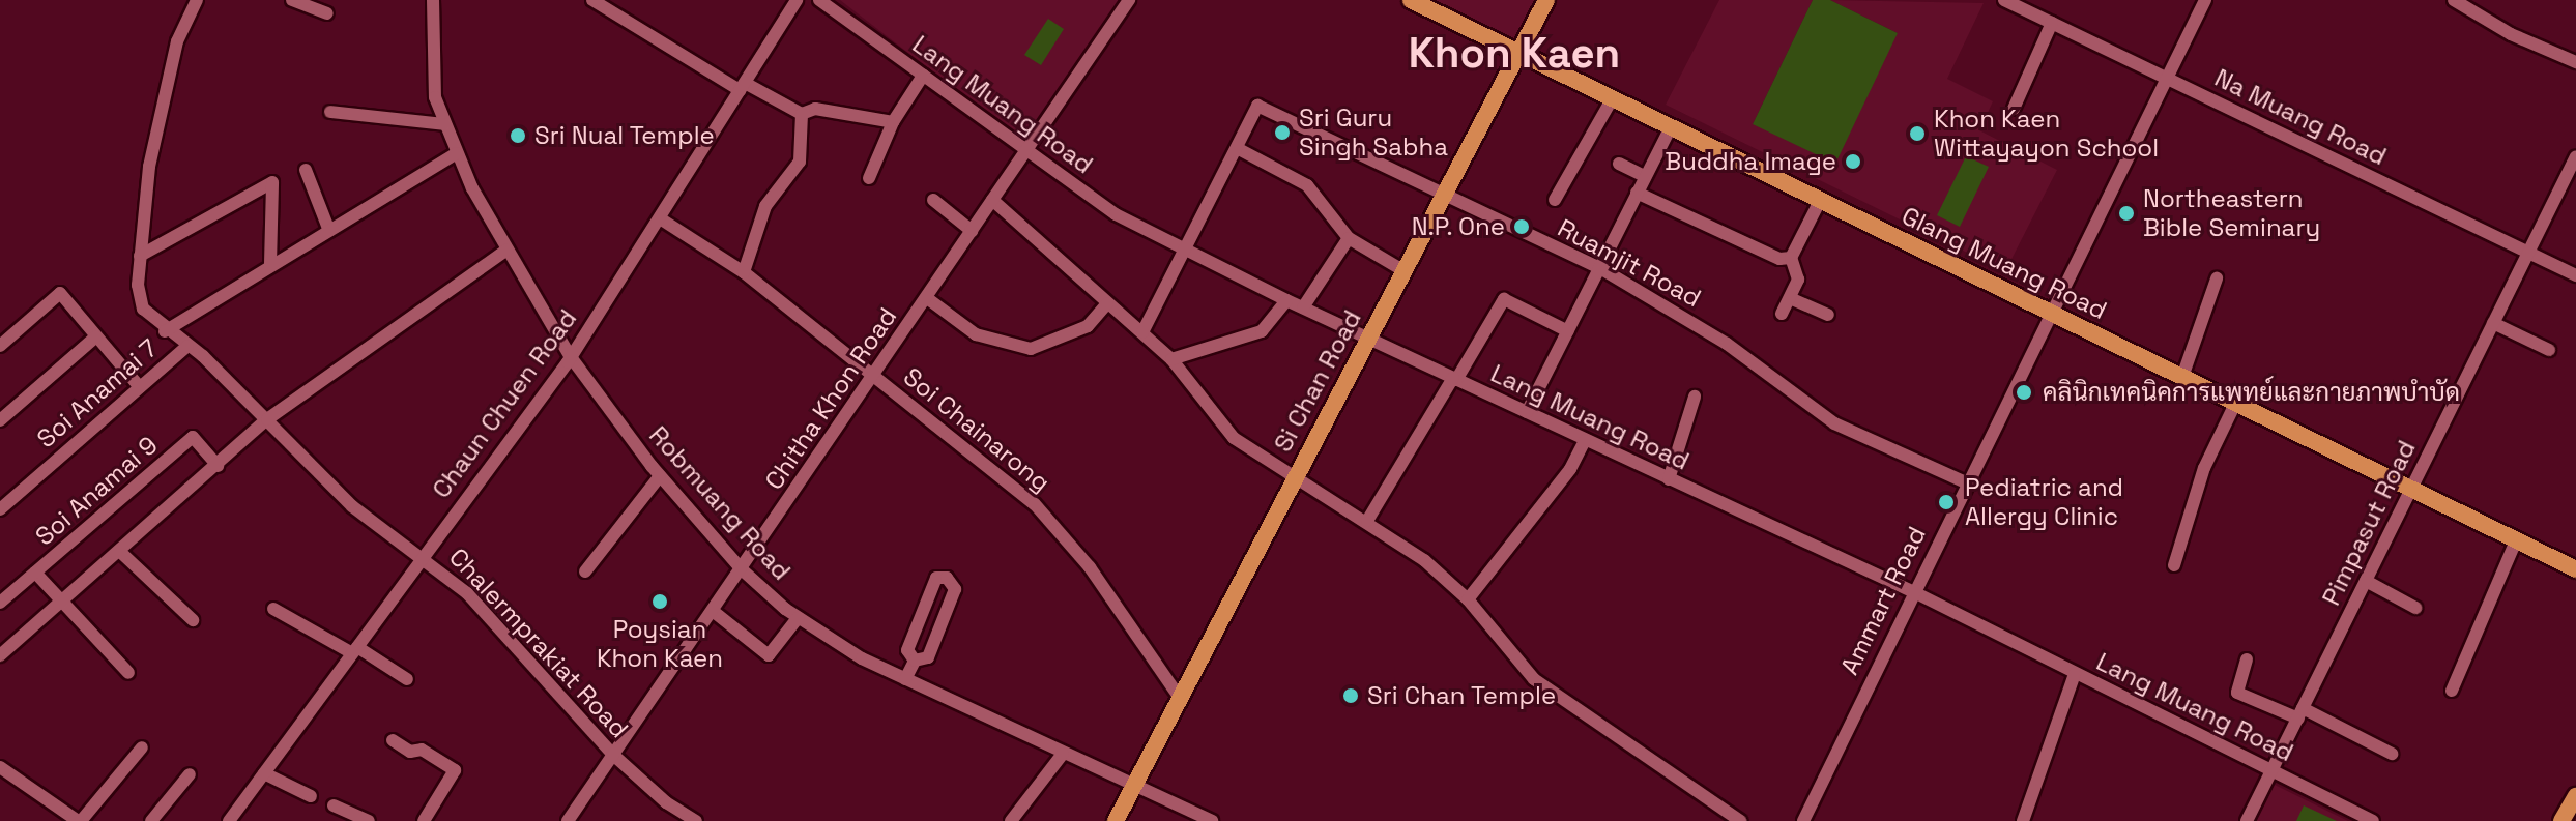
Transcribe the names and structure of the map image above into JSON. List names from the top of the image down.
{
  "streets": {
    "main road": ["Glang Muang Road", "Si Chan Road"],
    "street": [
      "Lang Muang Road",
      "Na Muang Road",
      "Ruamjit Road",
      "Soi Anamai 7",
      "Chitha Khon Road",
      "Chaun Chuen Road",
      "Soi Chainarong",
      "Soi Anamai 9",
      "Robmuang Road",
      "Pimpasut Road",
      "Ammart Road",
      "Chalermprakiat Road"
    ]
  },
  "crossings": [
    ["Lang Muang Road", "Si Chan Road"],
    ["Lang Muang Road", "Chitha Khon Road"],
    ["Lang Muang Road", "Pimpasut Road"],
    ["Lang Muang Road", "Ammart Road"],
    ["Na Muang Road", "Pimpasut Road"],
    ["Na Muang Road", "Ammart Road"],
    ["Ruamjit Road", "Si Chan Road"],
    ["Ruamjit Road", "Ammart Road"],
    ["Glang Muang Road", "Si Chan Road"],
    ["Glang Muang Road", "Pimpasut Road"],
    ["Glang Muang Road", "Ammart Road"],
    ["Si Chan Road", "Soi Chainarong"],
    ["Si Chan Road", "Robmuang Road"],
    ["Soi Anamai 7", "Chalermprakiat Road"],
    ["Chitha Khon Road", "Soi Chainarong"],
    ["Chitha Khon Road", "Robmuang Road"],
    ["Chitha Khon Road", "Chalermprakiat Road"],
    ["Chaun Chuen Road", "Soi Chainarong"],
    ["Chaun Chuen Road", "Robmuang Road"],
    ["Chaun Chuen Road", "Chalermprakiat Road"]
  ],
  "districts": ["Khon Kaen"],
  "places": [
    "Sri Guru Singh Sabha",
    "Khon Kaen Wittayayon School",
    "Sri Nual Temple",
    "Buddha Image",
    "Northeastern Bible Seminary",
    "N.P. One",
    "คลินิกเทคนิคการแพทย์และกายภาพบำบัด",
    "Pediatric and Allergy Clinic",
    "Poysian Khon Kaen",
    "Sri Chan Temple"
  ]
}
